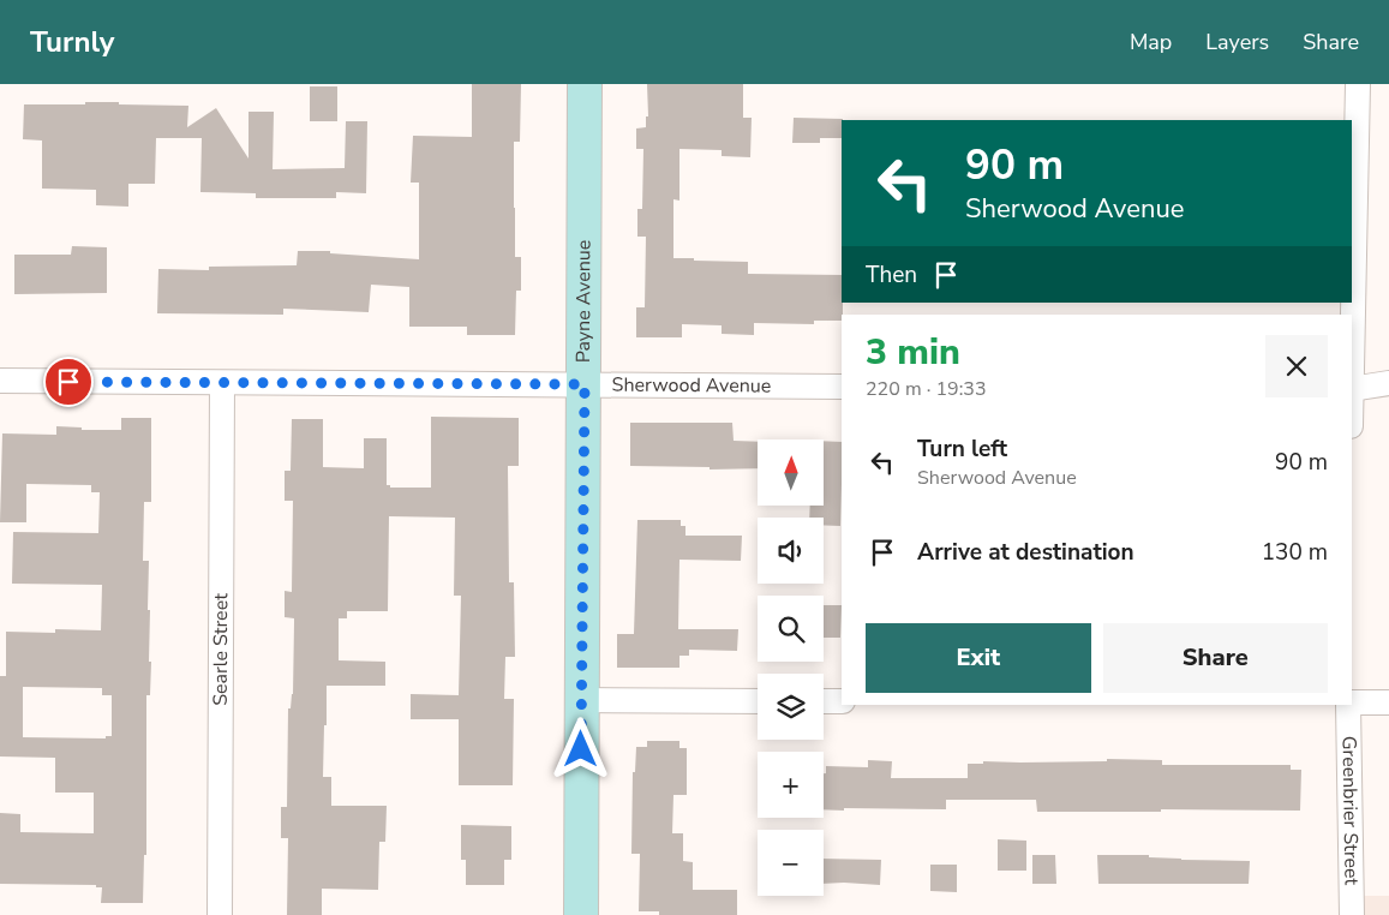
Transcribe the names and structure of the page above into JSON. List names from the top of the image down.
{
  "streets": {
    "street": [
      "Payne Avenue",
      "Sherwood Avenue",
      "Searle Street",
      "Greenbrier Street"
    ]
  },
  "crossings": [
    ["Payne Avenue", "Sherwood Avenue"],
    ["Sherwood Avenue", "Searle Street"]
  ],
  "north": "top",
  "page": {
    "header": "Turnly",
    "nav": ["Map", "Layers", "Share"],
    "turn": ["90 m", "Sherwood Avenue"],
    "then": "Then",
    "heading": ["3 min", "220 m · 19:33"],
    "list": [
      {
        "name": "Turn left",
        "note": "Sherwood Avenue",
        "value": "90 m"
      },
      {
        "name": "Arrive at destination",
        "value": "130 m"
      }
    ],
    "map_buttons": ["+", "−"],
    "buttons": ["Exit", "Share"]
  }
}
